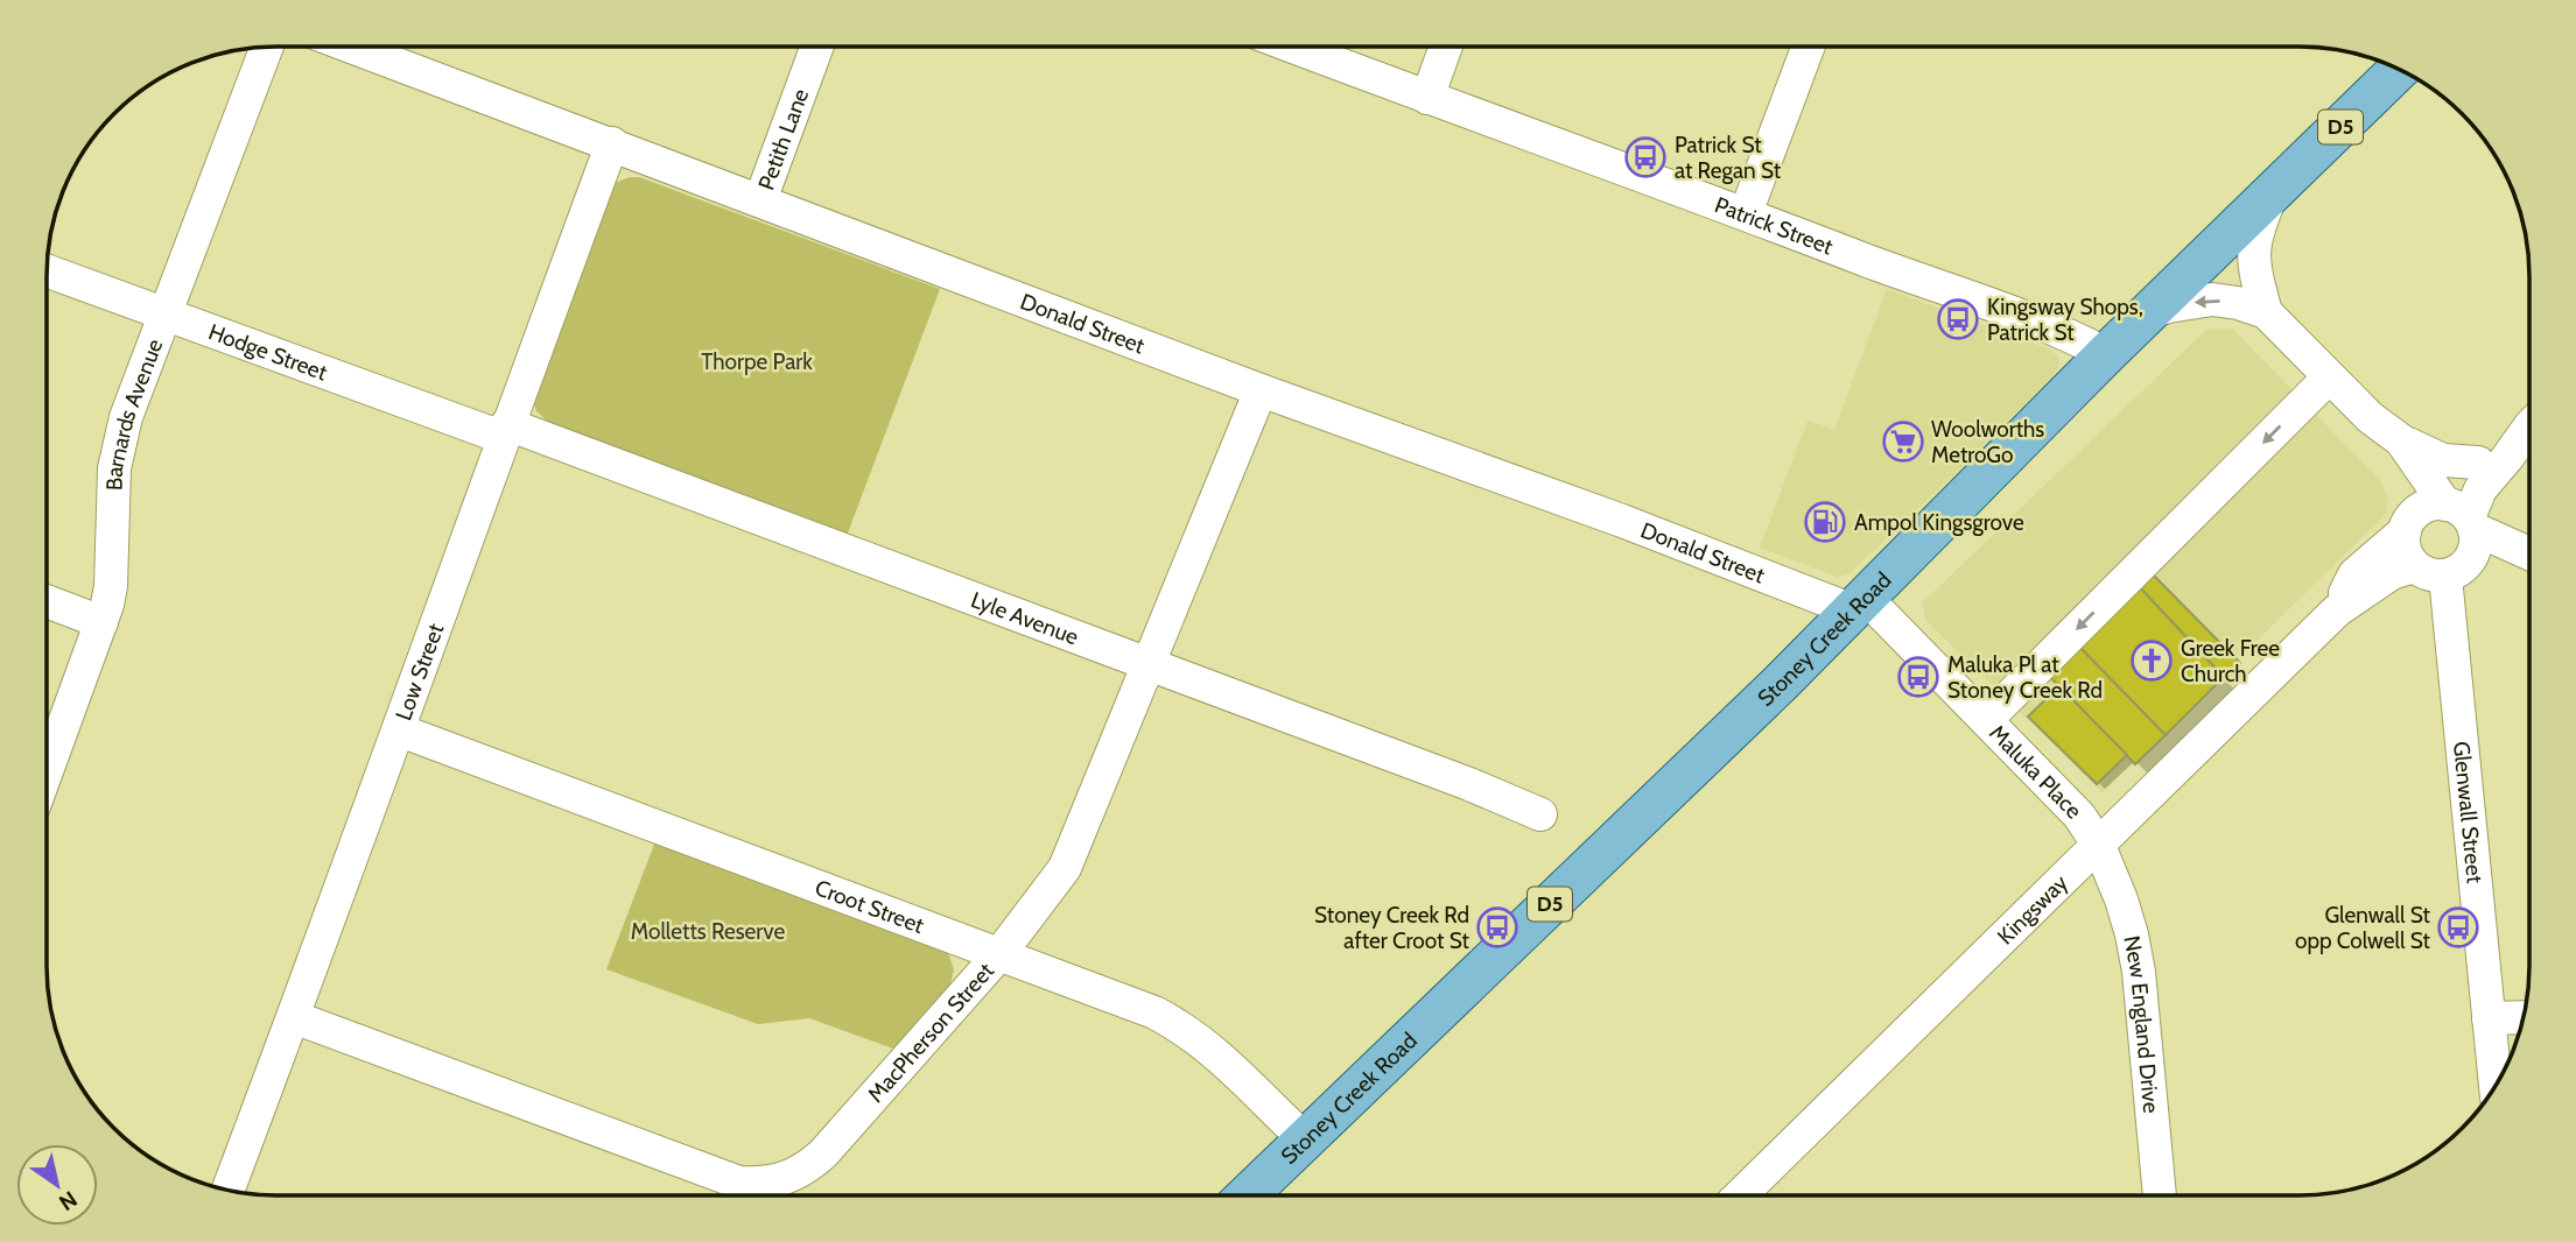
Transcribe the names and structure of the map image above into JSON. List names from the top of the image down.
{
  "streets": {
    "main road": ["D5", "Stoney Creek Road"],
    "street": [
      "Petith Lane",
      "Patrick Street",
      "Donald Street",
      "Hodge Street",
      "Barnards Avenue",
      "Lyle Avenue",
      "Low Street",
      "Maluka Place",
      "Glenwall Street",
      "Croot Street",
      "Kingsway",
      "New England Drive",
      "MacPherson Street"
    ]
  },
  "crossings": [
    ["Petith Lane", "Donald Street"],
    ["Patrick Street", "Stoney Creek Road"],
    ["Donald Street", "Stoney Creek Road"],
    ["Donald Street", "Low Street"],
    ["Donald Street", "Maluka Place"],
    ["Donald Street", "MacPherson Street"],
    ["Hodge Street", "Barnards Avenue"],
    ["Hodge Street", "Lyle Avenue"],
    ["Hodge Street", "Low Street"],
    ["Lyle Avenue", "Low Street"],
    ["Lyle Avenue", "MacPherson Street"],
    ["Stoney Creek Road", "Maluka Place"],
    ["Stoney Creek Road", "Croot Street"],
    ["Low Street", "Croot Street"],
    ["Low Street", "MacPherson Street"],
    ["Maluka Place", "Kingsway"],
    ["Maluka Place", "New England Drive"],
    ["Glenwall Street", "Kingsway"],
    ["Croot Street", "MacPherson Street"],
    ["Kingsway", "New England Drive"]
  ],
  "parks": ["Thorpe Park", "Molletts Reserve"],
  "places": {
    "bus stop": [
      "Patrick St at Regan St",
      "Kingsway Shops, Patrick St",
      "Maluka Pl at Stoney Creek Rd",
      "Stoney Creek Rd after Croot St",
      "Glenwall St opp Colwell St"
    ],
    "supermarket": ["Woolworths MetroGo"],
    "fuel station": ["Ampol Kingsgrove"],
    "church": ["Greek Free Church"]
  },
  "north": "bottom right"
}
